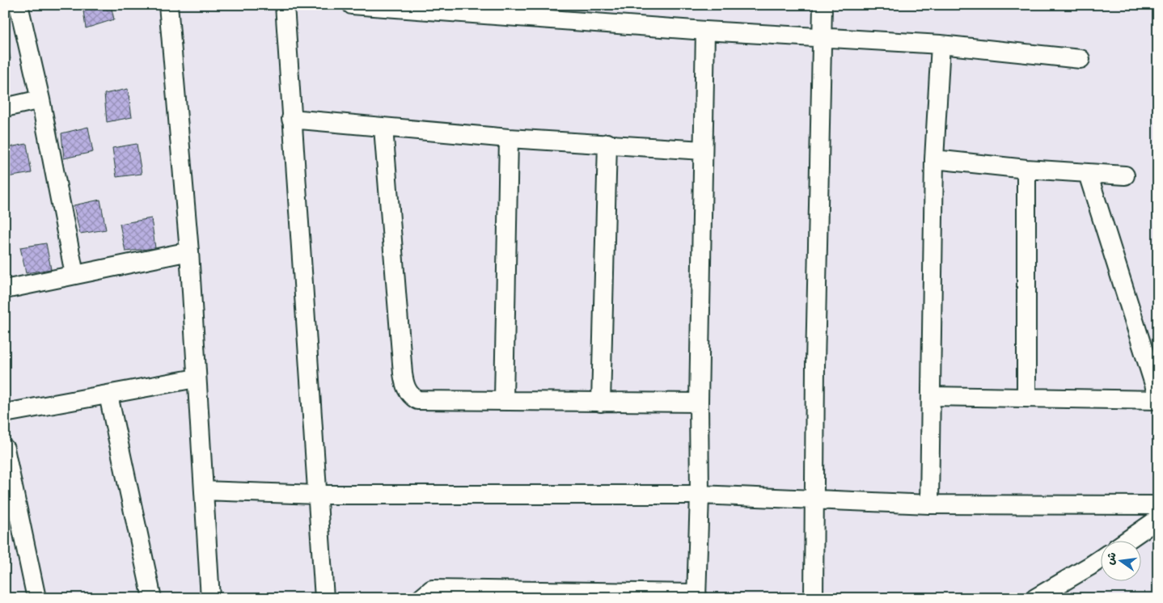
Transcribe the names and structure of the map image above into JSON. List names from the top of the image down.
{
  "north": "left"
}
